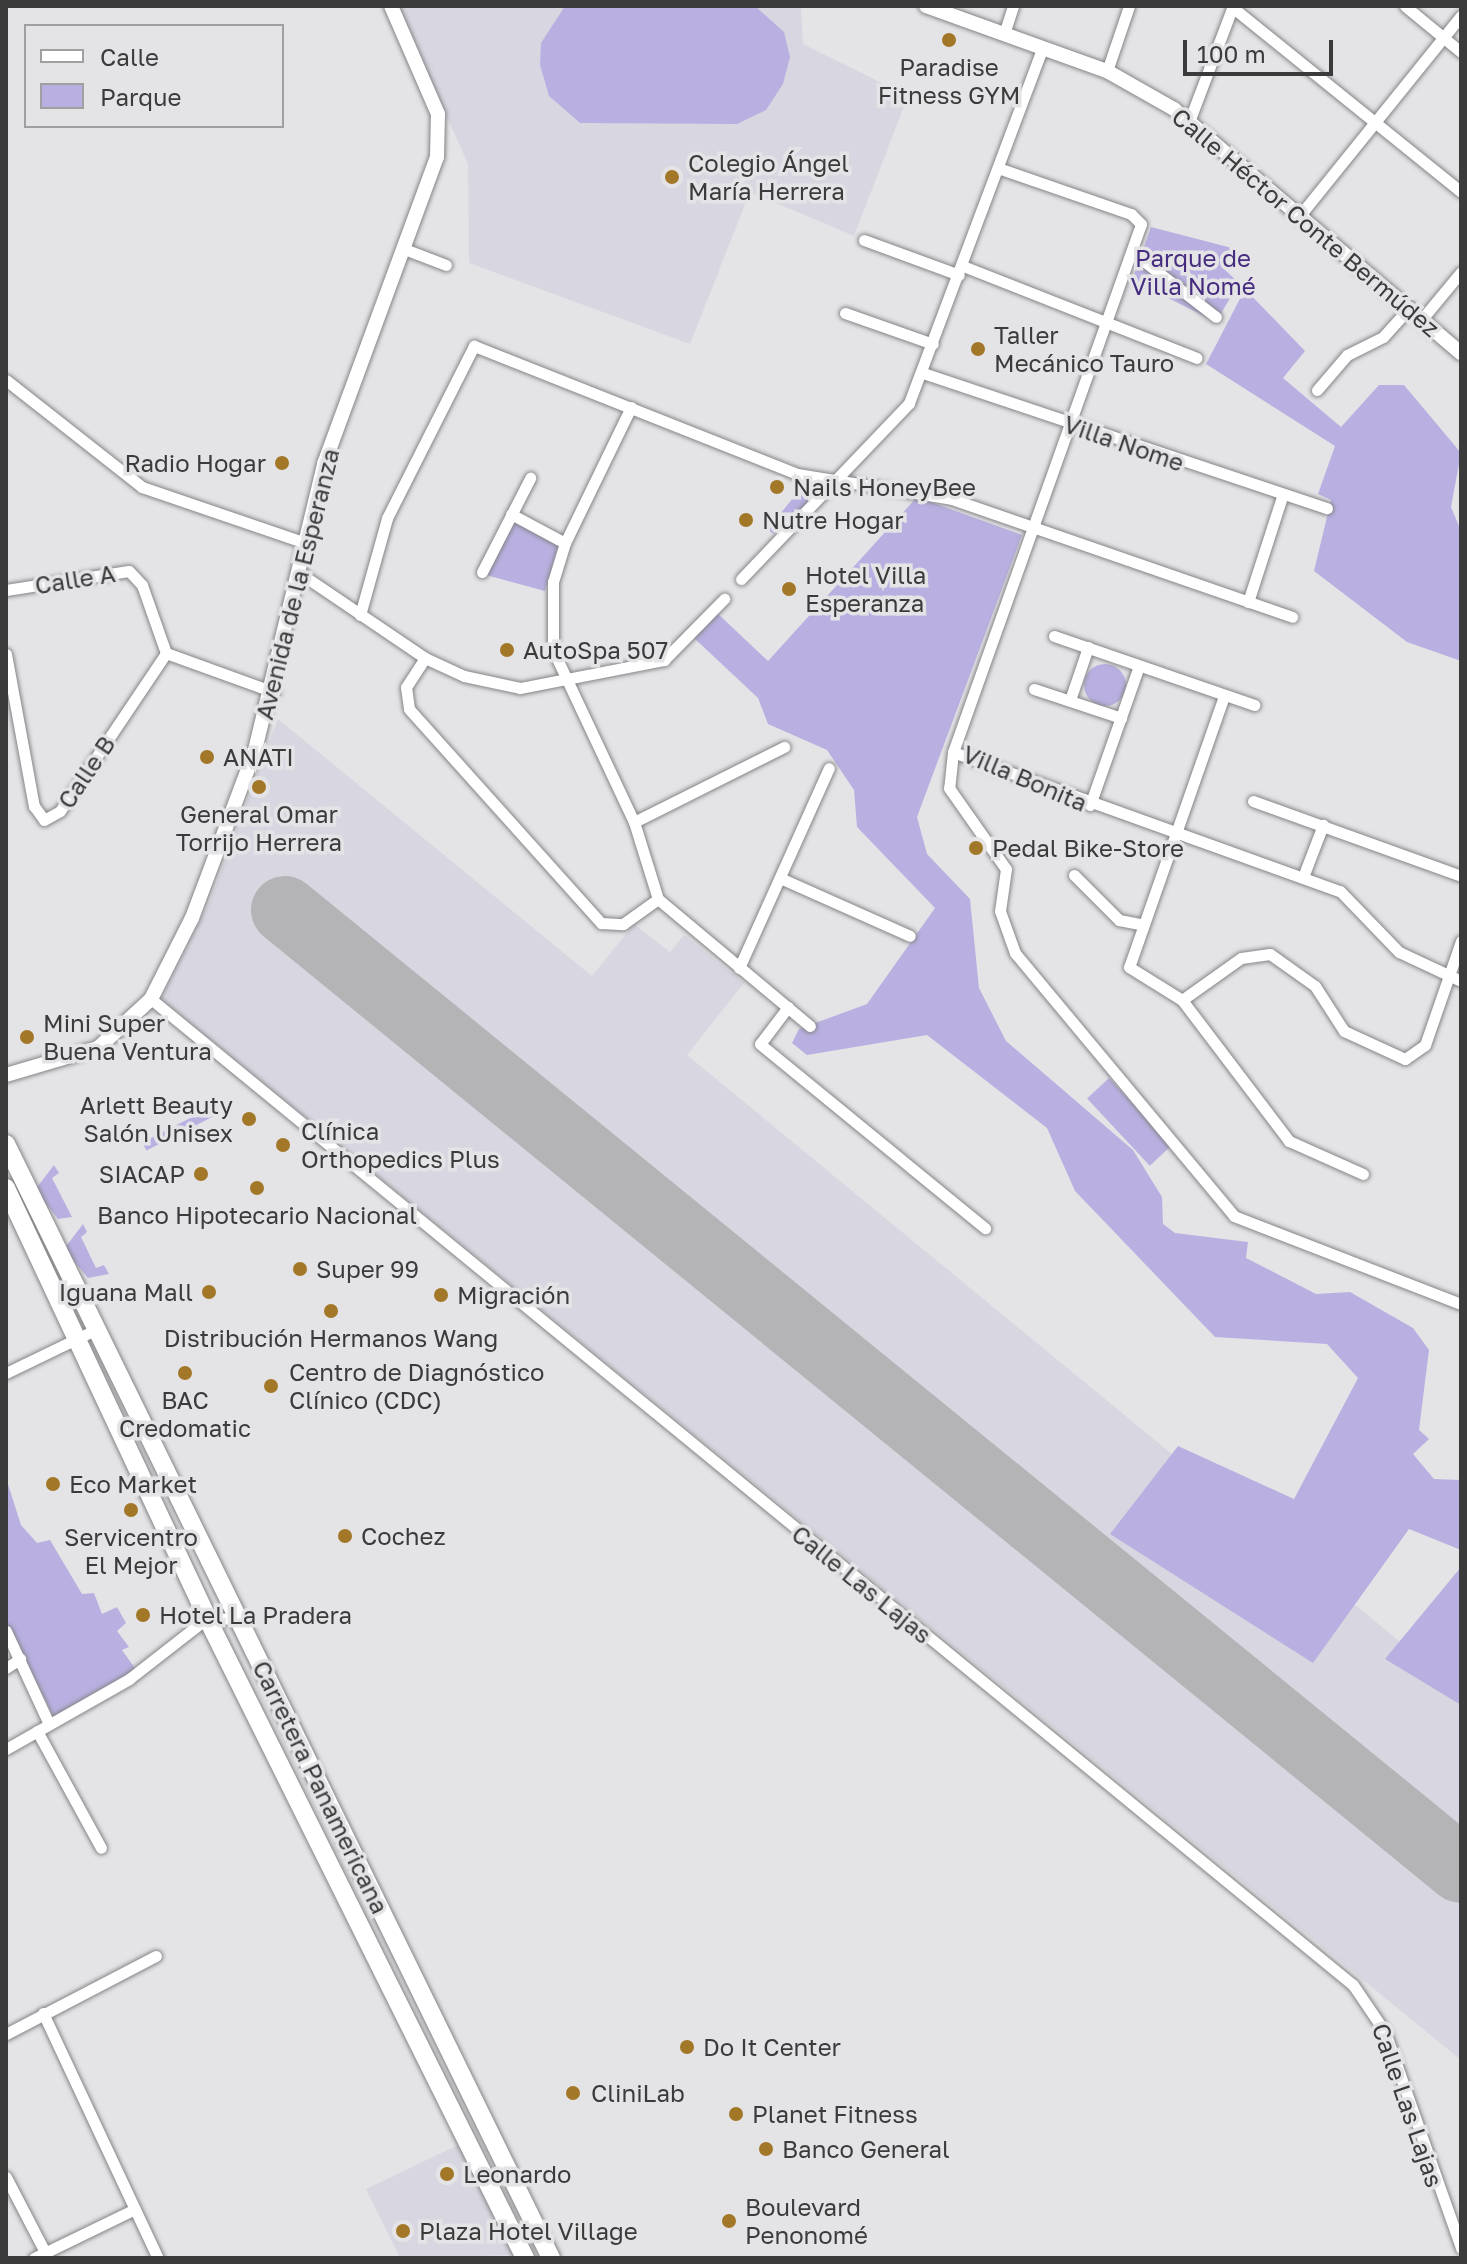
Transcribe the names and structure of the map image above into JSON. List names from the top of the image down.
{
  "streets": {
    "highway": ["Carretera Panamericana"],
    "street": [
      "Calle Héctor Conte Bermúdez",
      "Villa Nome",
      "Calle A",
      "Avenida de la Esperanza",
      "Calle B",
      "Villa Bonita",
      "Calle Las Lajas"
    ]
  },
  "crossings": [
    ["Villa Nome", "Villa Bonita"],
    ["Calle A", "Calle B"],
    ["Avenida de la Esperanza", "Calle Las Lajas"]
  ],
  "parks": ["Parque de Villa Nomé"],
  "places": [
    "Paradise Fitness GYM",
    "Colegio Ángel María Herrera",
    "Taller Mecánico Tauro",
    "Radio Hogar",
    "Nails HoneyBee",
    "Nutre Hogar",
    "Hotel Villa Esperanza",
    "AutoSpa 507",
    "ANATI",
    "General Omar Torrijo Herrera",
    "Pedal Bike-Store",
    "Mini Super Buena Ventura",
    "Arlett Beauty Salón Unisex",
    "Clínica Orthopedics Plus",
    "SIACAP",
    "Banco Hipotecario Nacional",
    "Super 99",
    "Iguana Mall",
    "Migración",
    "Distribución Hermanos Wang",
    "BAC Credomatic",
    "Centro de Diagnóstico Clínico (CDC)",
    "Eco Market",
    "Servicentro El Mejor",
    "Cochez",
    "Hotel La Pradera",
    "Do It Center",
    "CliniLab",
    "Planet Fitness",
    "Banco General",
    "Leonardo",
    "Boulevard Penonomé",
    "Plaza Hotel Village"
  ],
  "legend": ["Calle", "Parque"],
  "scale_bar": "100 m"
}
